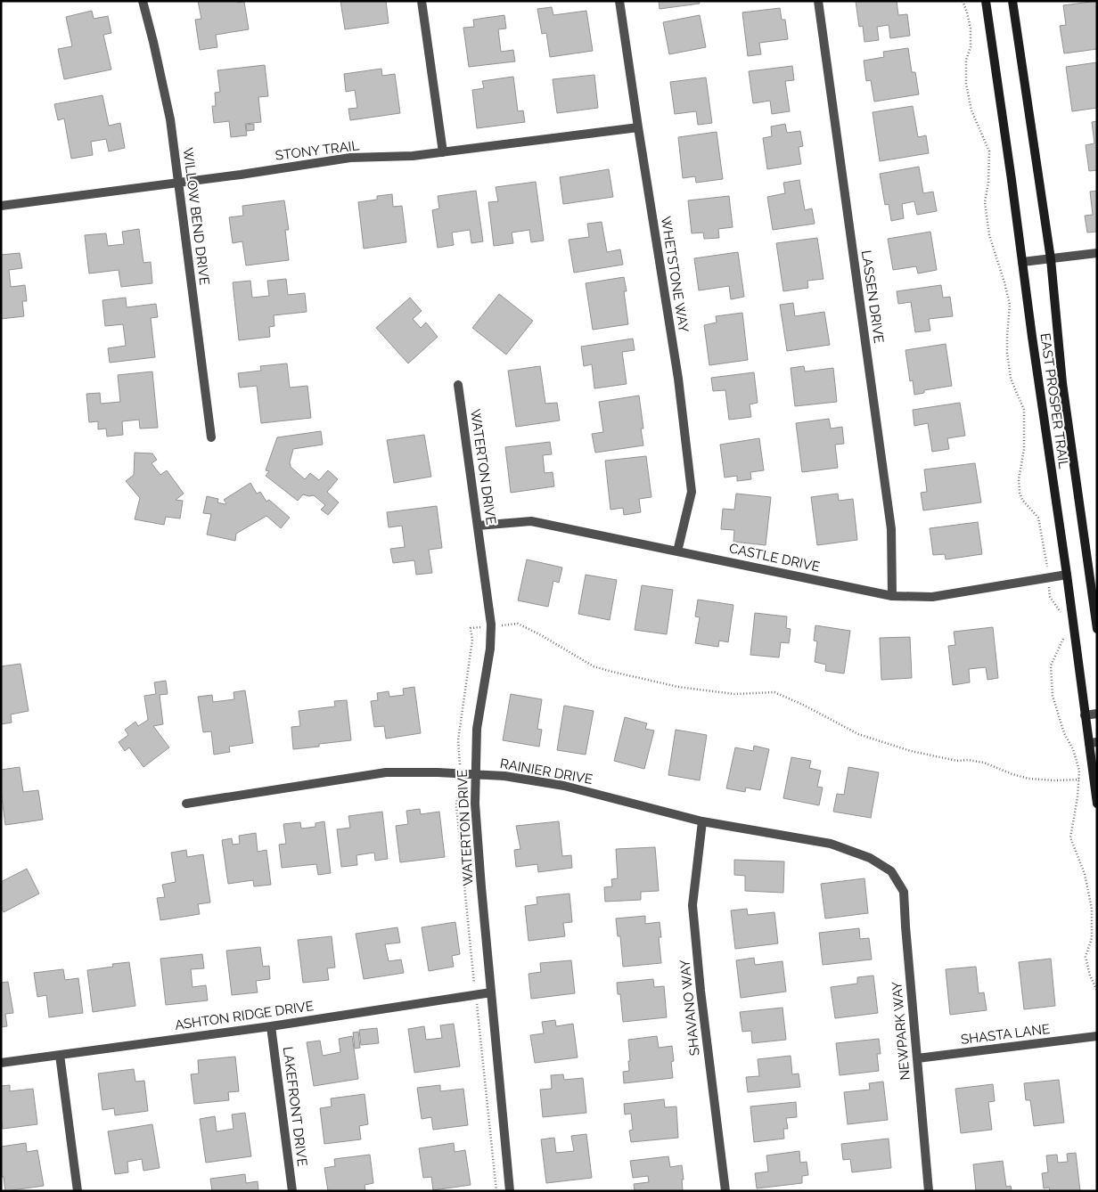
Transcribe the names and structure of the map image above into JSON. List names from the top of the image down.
{
  "streets": {
    "main road": ["EAST PROSPER TRAIL"],
    "street": [
      "STONY TRAIL",
      "WILLOW BEND DRIVE",
      "WHETSTONE WAY",
      "LASSEN DRIVE",
      "WATERTON DRIVE",
      "CASTLE DRIVE",
      "RAINIER DRIVE",
      "SHAVANO WAY",
      "ASHTON RIDGE DRIVE",
      "NEWPARK WAY",
      "SHASTA LANE",
      "LAKEFRONT DRIVE"
    ]
  },
  "crossings": [
    ["STONY TRAIL", "WILLOW BEND DRIVE"],
    ["STONY TRAIL", "WHETSTONE WAY"],
    ["WHETSTONE WAY", "CASTLE DRIVE"],
    ["LASSEN DRIVE", "CASTLE DRIVE"],
    ["EAST PROSPER TRAIL", "CASTLE DRIVE"],
    ["WATERTON DRIVE", "CASTLE DRIVE"],
    ["WATERTON DRIVE", "RAINIER DRIVE"],
    ["WATERTON DRIVE", "ASHTON RIDGE DRIVE"],
    ["RAINIER DRIVE", "SHAVANO WAY"],
    ["RAINIER DRIVE", "NEWPARK WAY"],
    ["ASHTON RIDGE DRIVE", "LAKEFRONT DRIVE"],
    ["NEWPARK WAY", "SHASTA LANE"]
  ]
}
